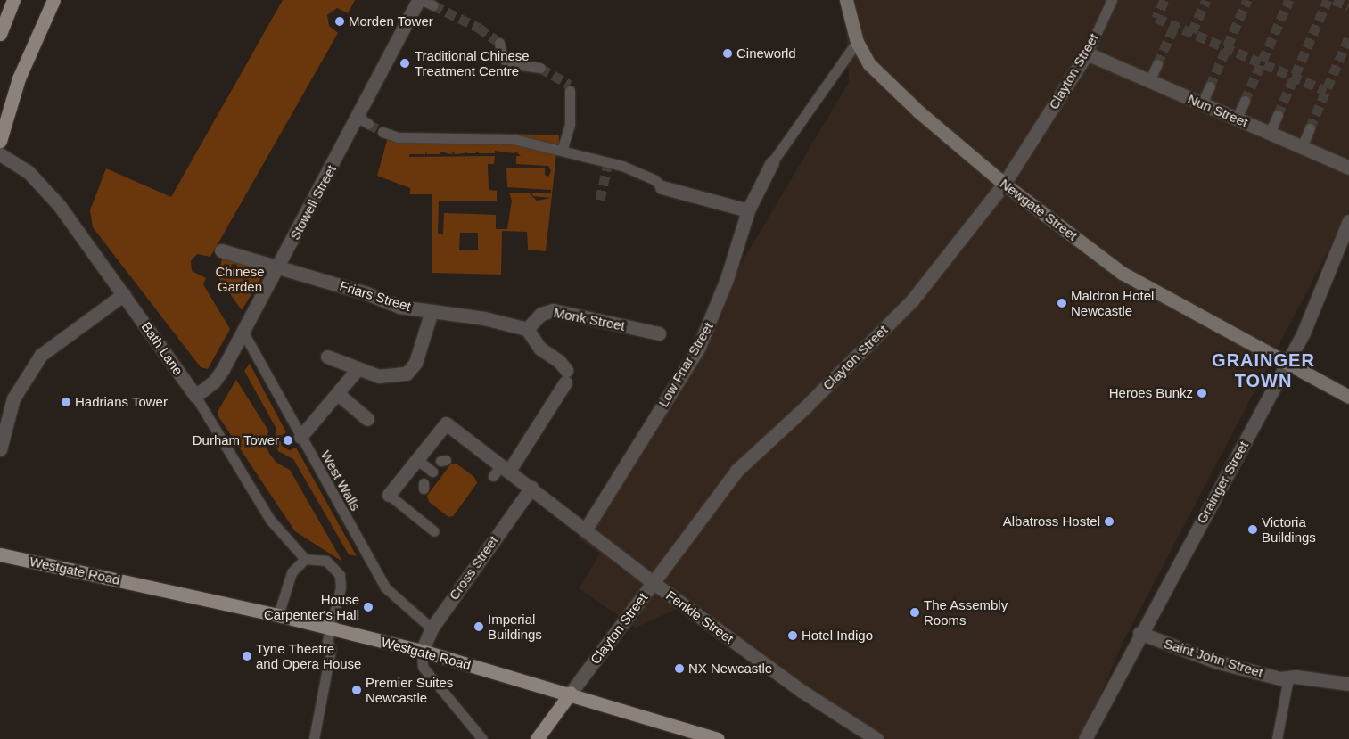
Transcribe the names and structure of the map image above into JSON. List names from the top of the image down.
{
  "streets": {
    "main road": ["Newgate Street", "Westgate Road"],
    "street": [
      "Clayton Street",
      "Nun Street",
      "Stowell Street",
      "Friars Street",
      "Monk Street",
      "Bath Lane",
      "Low Friar Street",
      "West Walls",
      "Grainger Street",
      "Cross Street",
      "Fenkle Street",
      "Saint John Street"
    ]
  },
  "crossings": [
    ["Clayton Street", "Nun Street"],
    ["Clayton Street", "Newgate Street"],
    ["Clayton Street", "Westgate Road"],
    ["Clayton Street", "Fenkle Street"],
    ["Stowell Street", "Friars Street"],
    ["Stowell Street", "Bath Lane"],
    ["Stowell Street", "West Walls"],
    ["Newgate Street", "Grainger Street"],
    ["Friars Street", "Monk Street"],
    ["Low Friar Street", "Fenkle Street"],
    ["West Walls", "Cross Street"],
    ["Grainger Street", "Saint John Street"],
    ["Cross Street", "Westgate Road"],
    ["Cross Street", "Fenkle Street"]
  ],
  "districts": ["GRAINGER TOWN"],
  "parks": ["Chinese Garden"],
  "places": [
    "Morden Tower",
    "Cineworld",
    "Traditional Chinese Treatment Centre",
    "Maldron Hotel Newcastle",
    "Heroes Bunkz",
    "Hadrians Tower",
    "Durham Tower",
    "Albatross Hostel",
    "Victoria Buildings",
    "House Carpenter's Hall",
    "The Assembly Rooms",
    "Imperial Buildings",
    "Hotel Indigo",
    "Tyne Theatre and Opera House",
    "NX Newcastle",
    "Premier Suites Newcastle"
  ]
}
